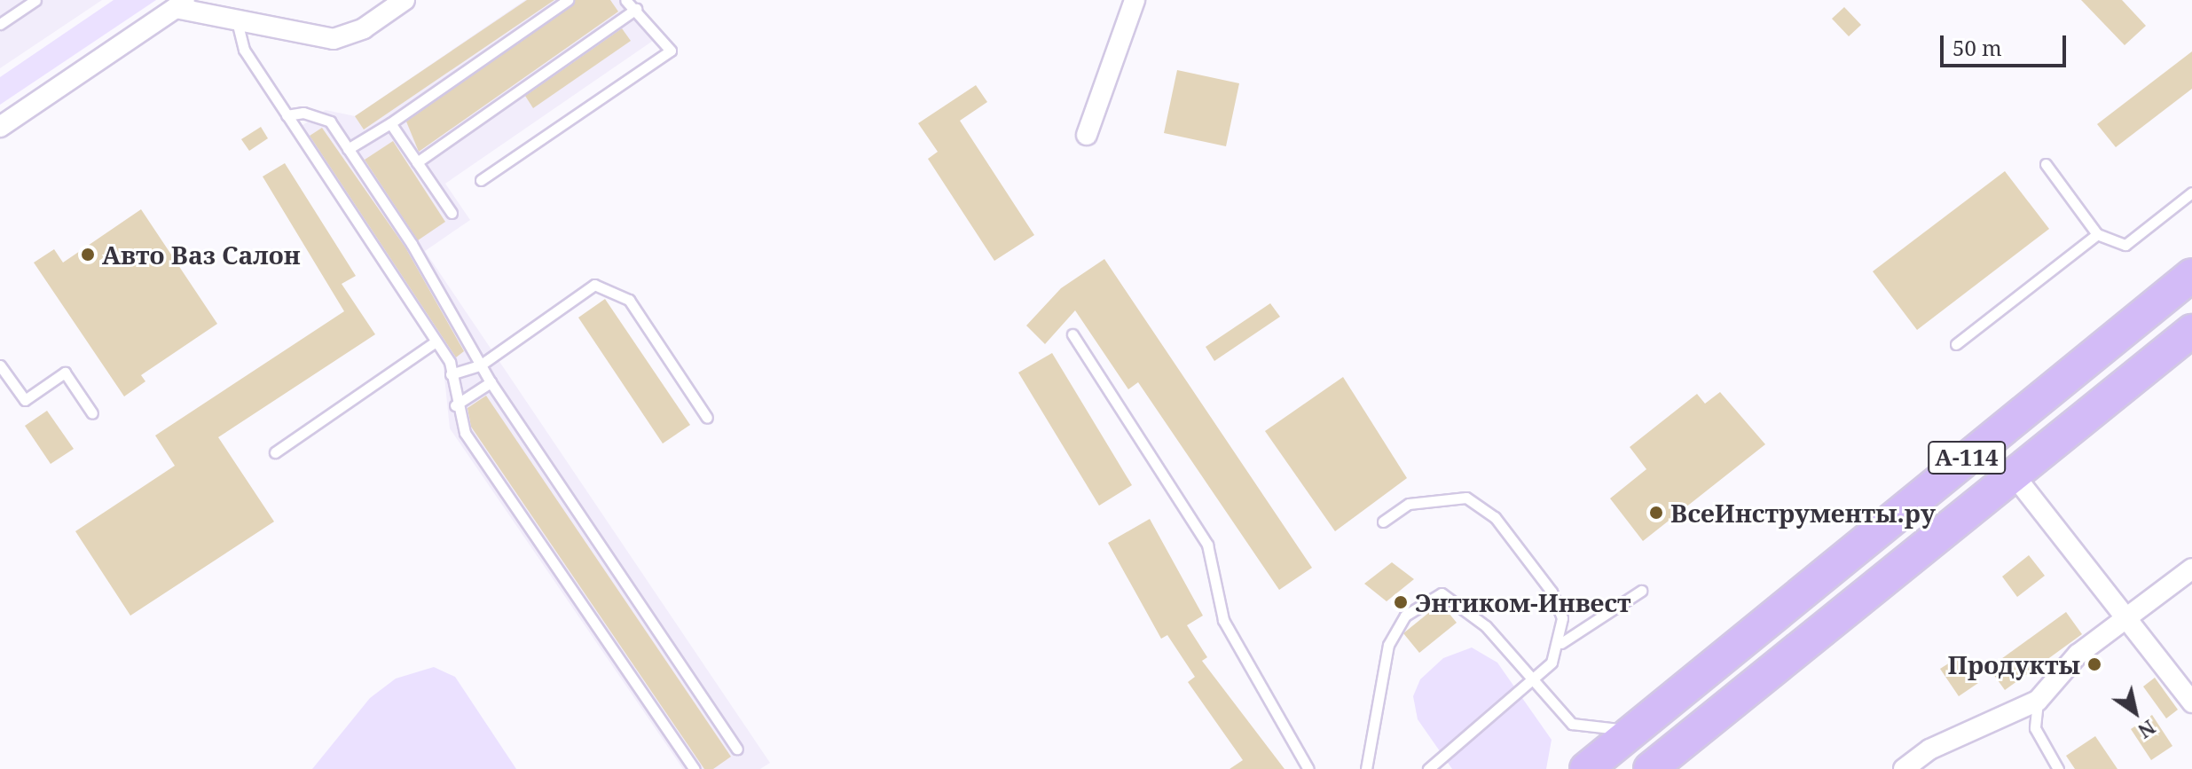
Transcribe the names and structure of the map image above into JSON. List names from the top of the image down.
{
  "streets": {
    "main road": ["А-114"]
  },
  "places": [
    "Авто Ваз Салон",
    "ВсеИнструменты.ру",
    "Энтиком-Инвест",
    "Продукты"
  ],
  "scale_bar": "50 m",
  "north": "bottom right"
}
